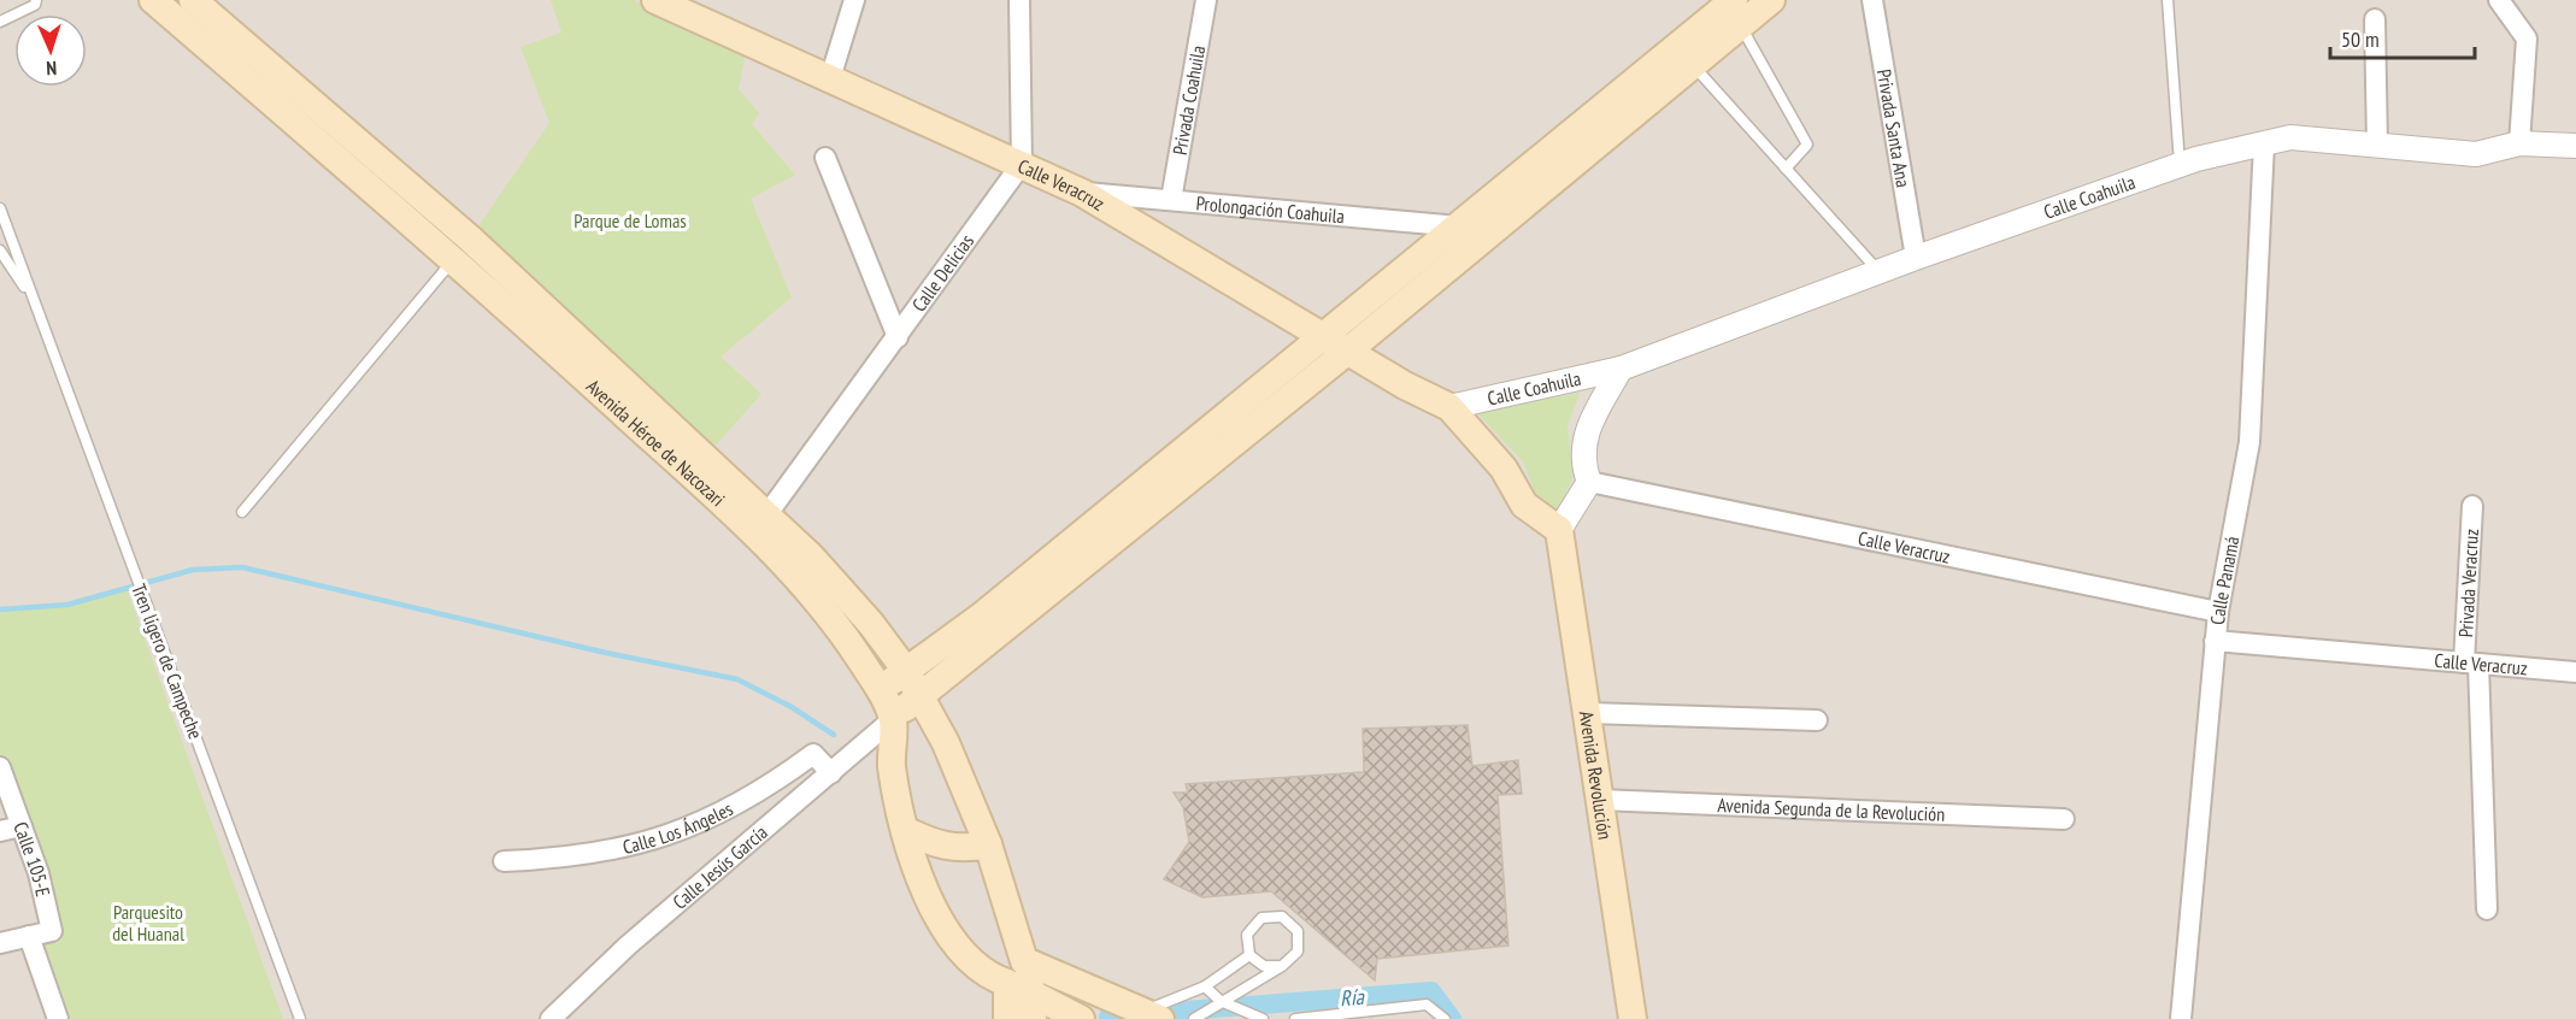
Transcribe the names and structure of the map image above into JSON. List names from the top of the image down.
{
  "streets": {
    "main road": ["Calle Veracruz", "Avenida Héroe de Nacozari", "Avenida Revolución"],
    "street": [
      "Privada Coahuila",
      "Privada Santa Ana",
      "Calle Coahuila",
      "Prolongación Coahuila",
      "Calle Delicias",
      "Calle Panamá",
      "Privada Veracruz",
      "Avenida Segunda de la Revolución",
      "Calle Los Ángeles",
      "Calle 105-E",
      "Calle Jesús García"
    ],
    "lane": ["Tren ligero de Campeche"]
  },
  "crossings": [
    ["Privada Coahuila", "Prolongación Coahuila"],
    ["Privada Santa Ana", "Calle Coahuila"],
    ["Calle Veracruz", "Calle Coahuila"],
    ["Calle Veracruz", "Prolongación Coahuila"],
    ["Calle Veracruz", "Calle Delicias"],
    ["Calle Veracruz", "Calle Panamá"],
    ["Calle Veracruz", "Privada Veracruz"],
    ["Calle Coahuila", "Calle Panamá"],
    ["Calle Delicias", "Avenida Héroe de Nacozari"],
    ["Avenida Héroe de Nacozari", "Calle Jesús García"],
    ["Avenida Revolución", "Avenida Segunda de la Revolución"],
    ["Calle Los Ángeles", "Calle Jesús García"]
  ],
  "water": ["Ría"],
  "parks": ["Parque de Lomas", "Parquesito del Huanal"],
  "scale_bar": "50 m",
  "north": "bottom"
}
